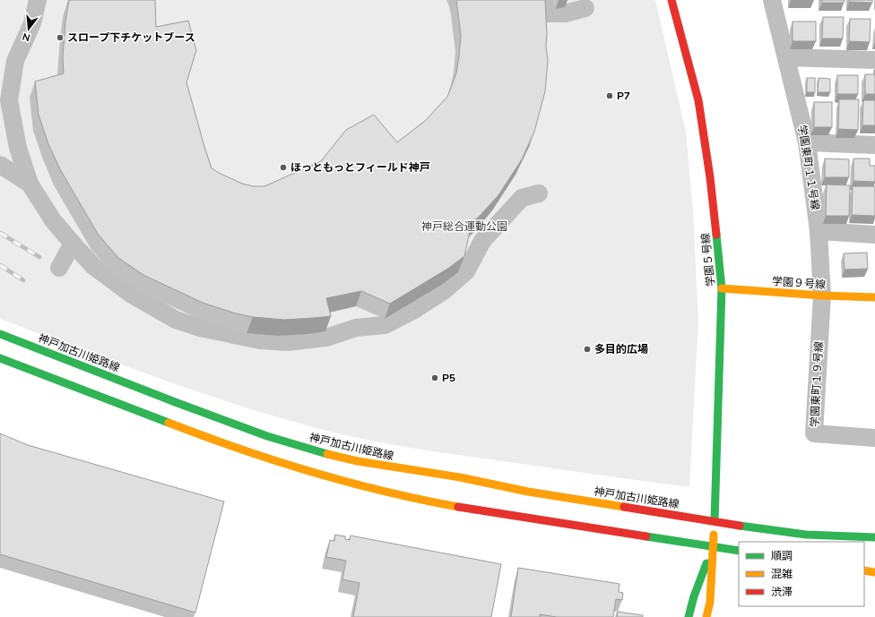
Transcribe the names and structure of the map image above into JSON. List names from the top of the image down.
{
  "streets": {
    "main road": ["学園５号線", "学園９号線", "神戸加古川姫路線"],
    "street": ["学園東町１１号線", "学園東町１９号線"]
  },
  "crossings": [
    ["学園東町１１号線", "学園９号線"],
    ["学園東町１１号線", "学園東町１９号線"],
    ["学園５号線", "学園９号線"],
    ["学園５号線", "神戸加古川姫路線"],
    ["学園９号線", "学園東町１９号線"]
  ],
  "parks": ["神戸総合運動公園"],
  "places": [
    "スロープ下チケットブース",
    "P7",
    "ほっともっとフィールド神戸",
    "多目的広場",
    "P5"
  ],
  "legend": ["順調", "混雑", "渋滞"],
  "north": "bottom"
}
